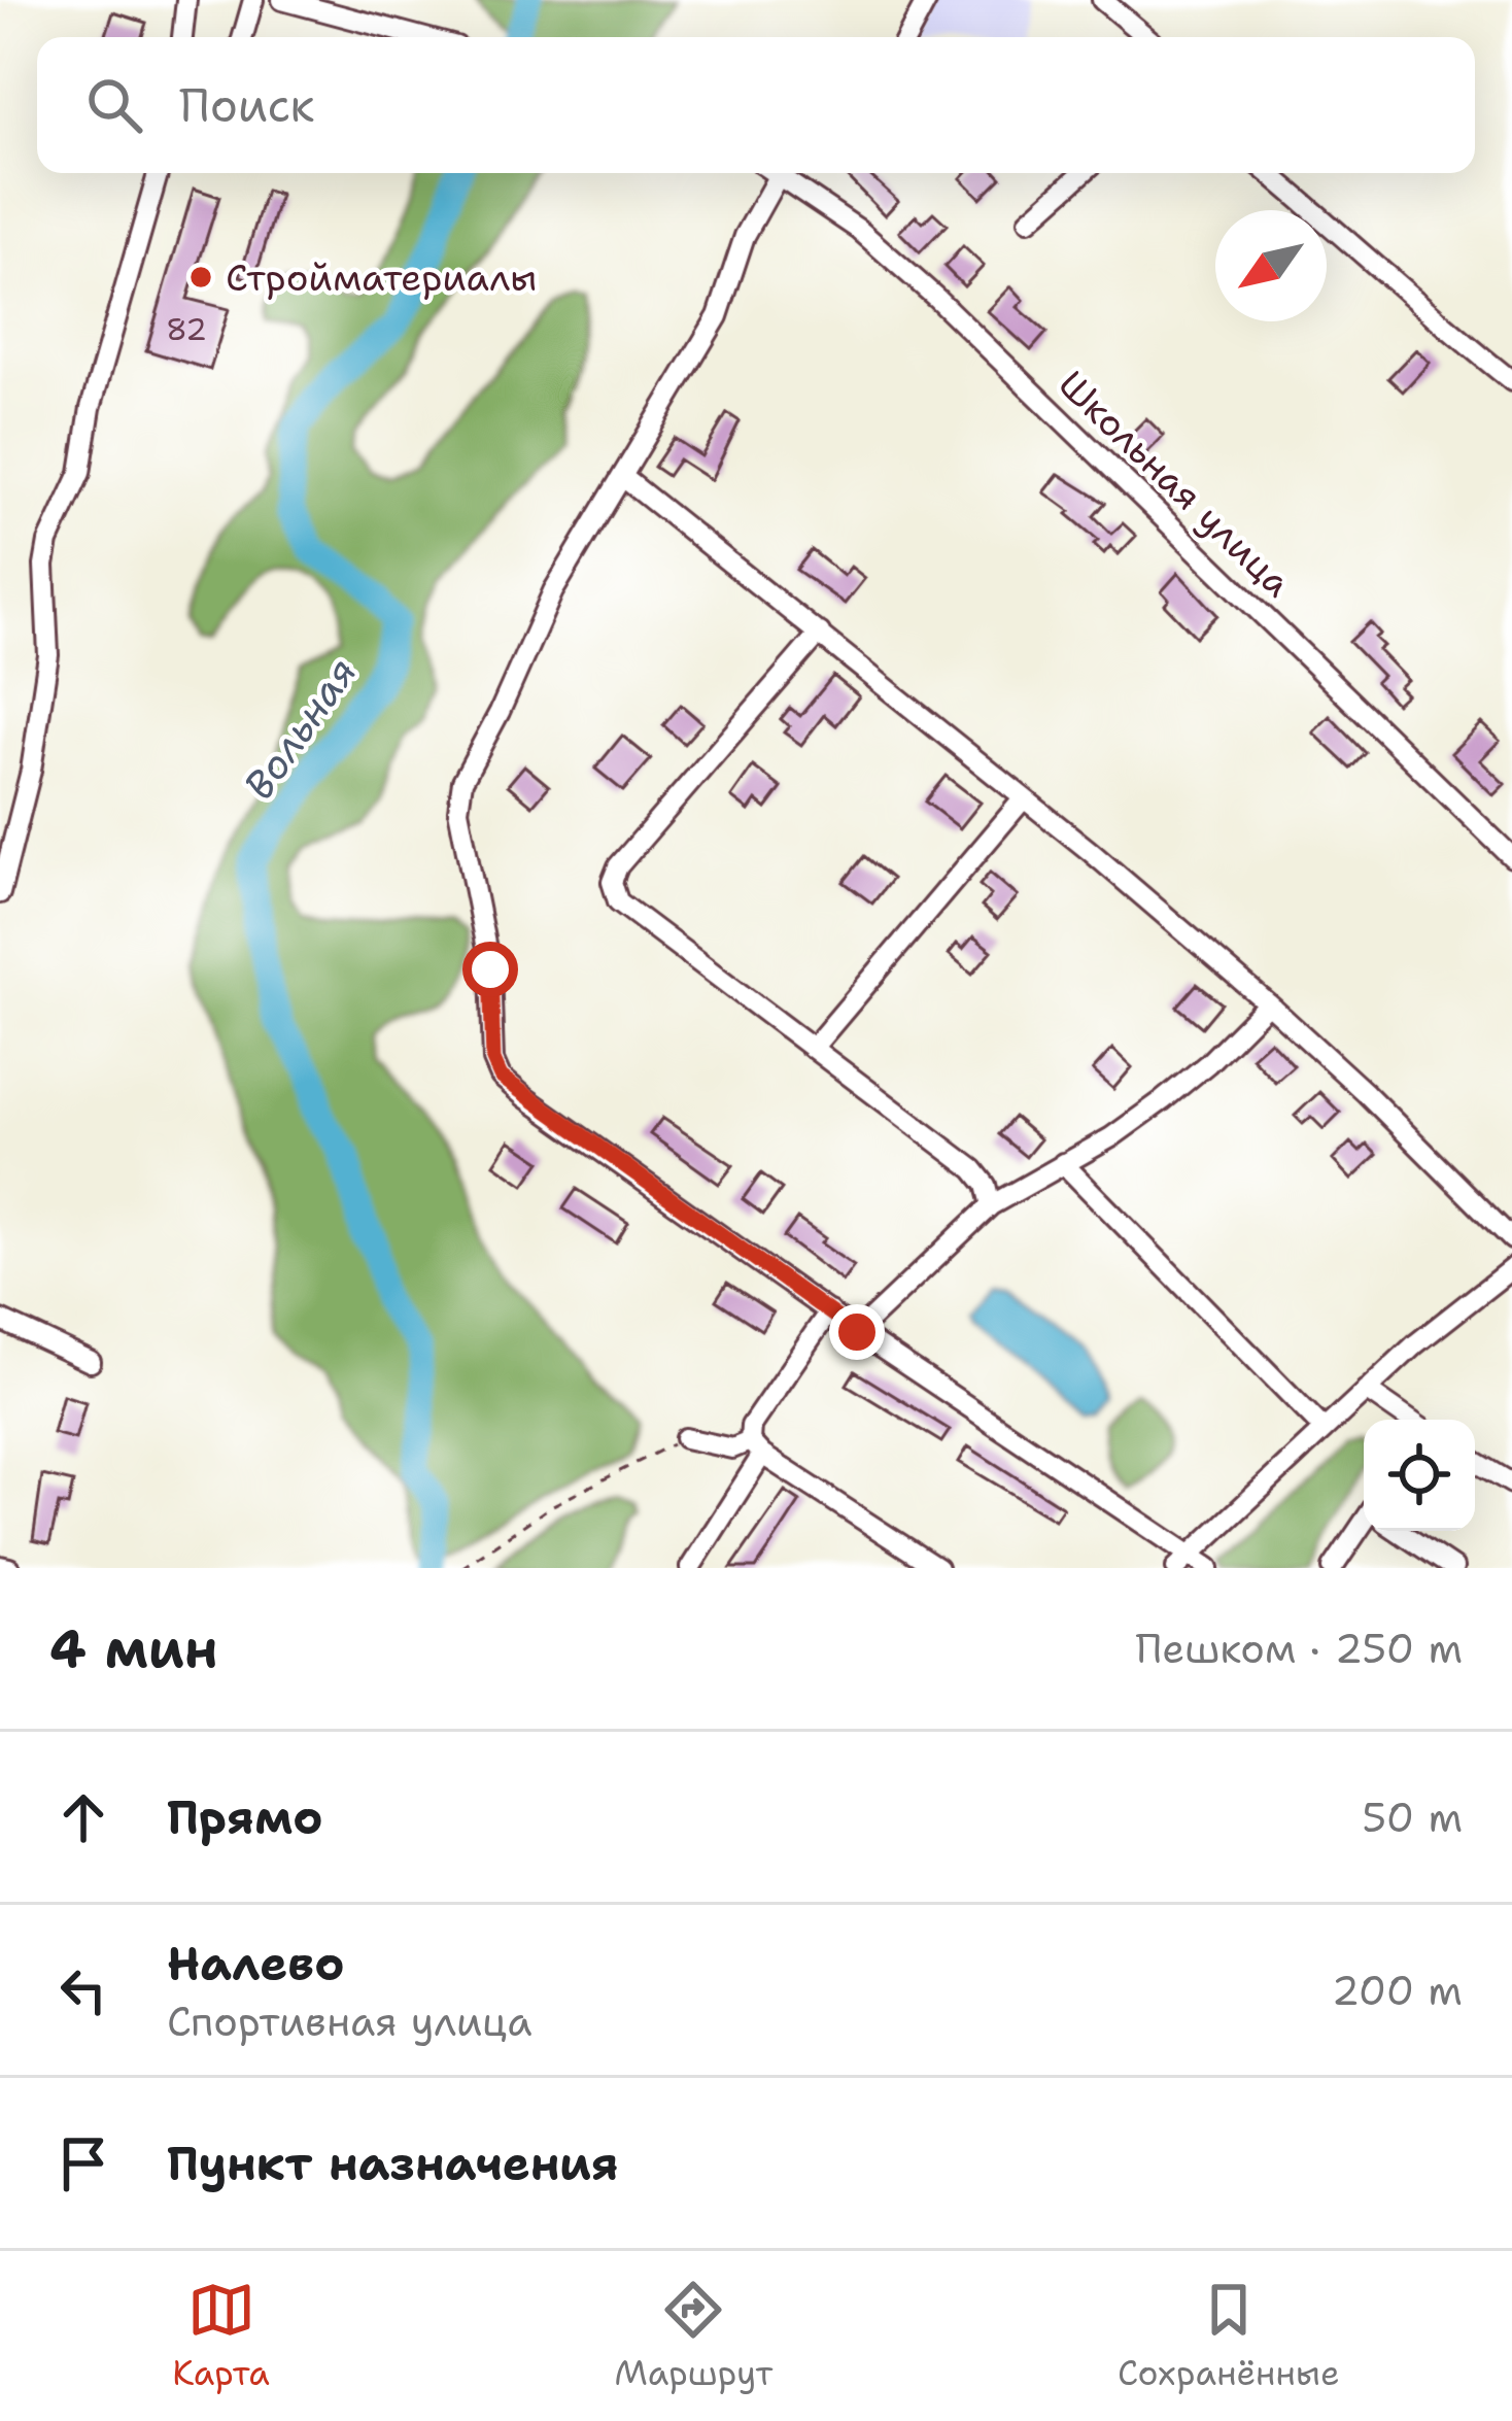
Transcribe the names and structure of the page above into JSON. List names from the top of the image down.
{
  "streets": {
    "street": ["Школьная улица"]
  },
  "water": ["Вольная"],
  "places": ["Стройматериалы"],
  "house_numbers": ["82"],
  "north": "bottom left",
  "page": {
    "search": "Поиск",
    "heading": ["4 мин", "Пешком · 250 m"],
    "list": [
      ["Прямо", "50 m"],
      ["Налево", "Спортивная улица", "200 m"],
      "Пункт назначения"
    ],
    "nav": ["Карта", "Маршрут", "Сохранённые"]
  }
}
